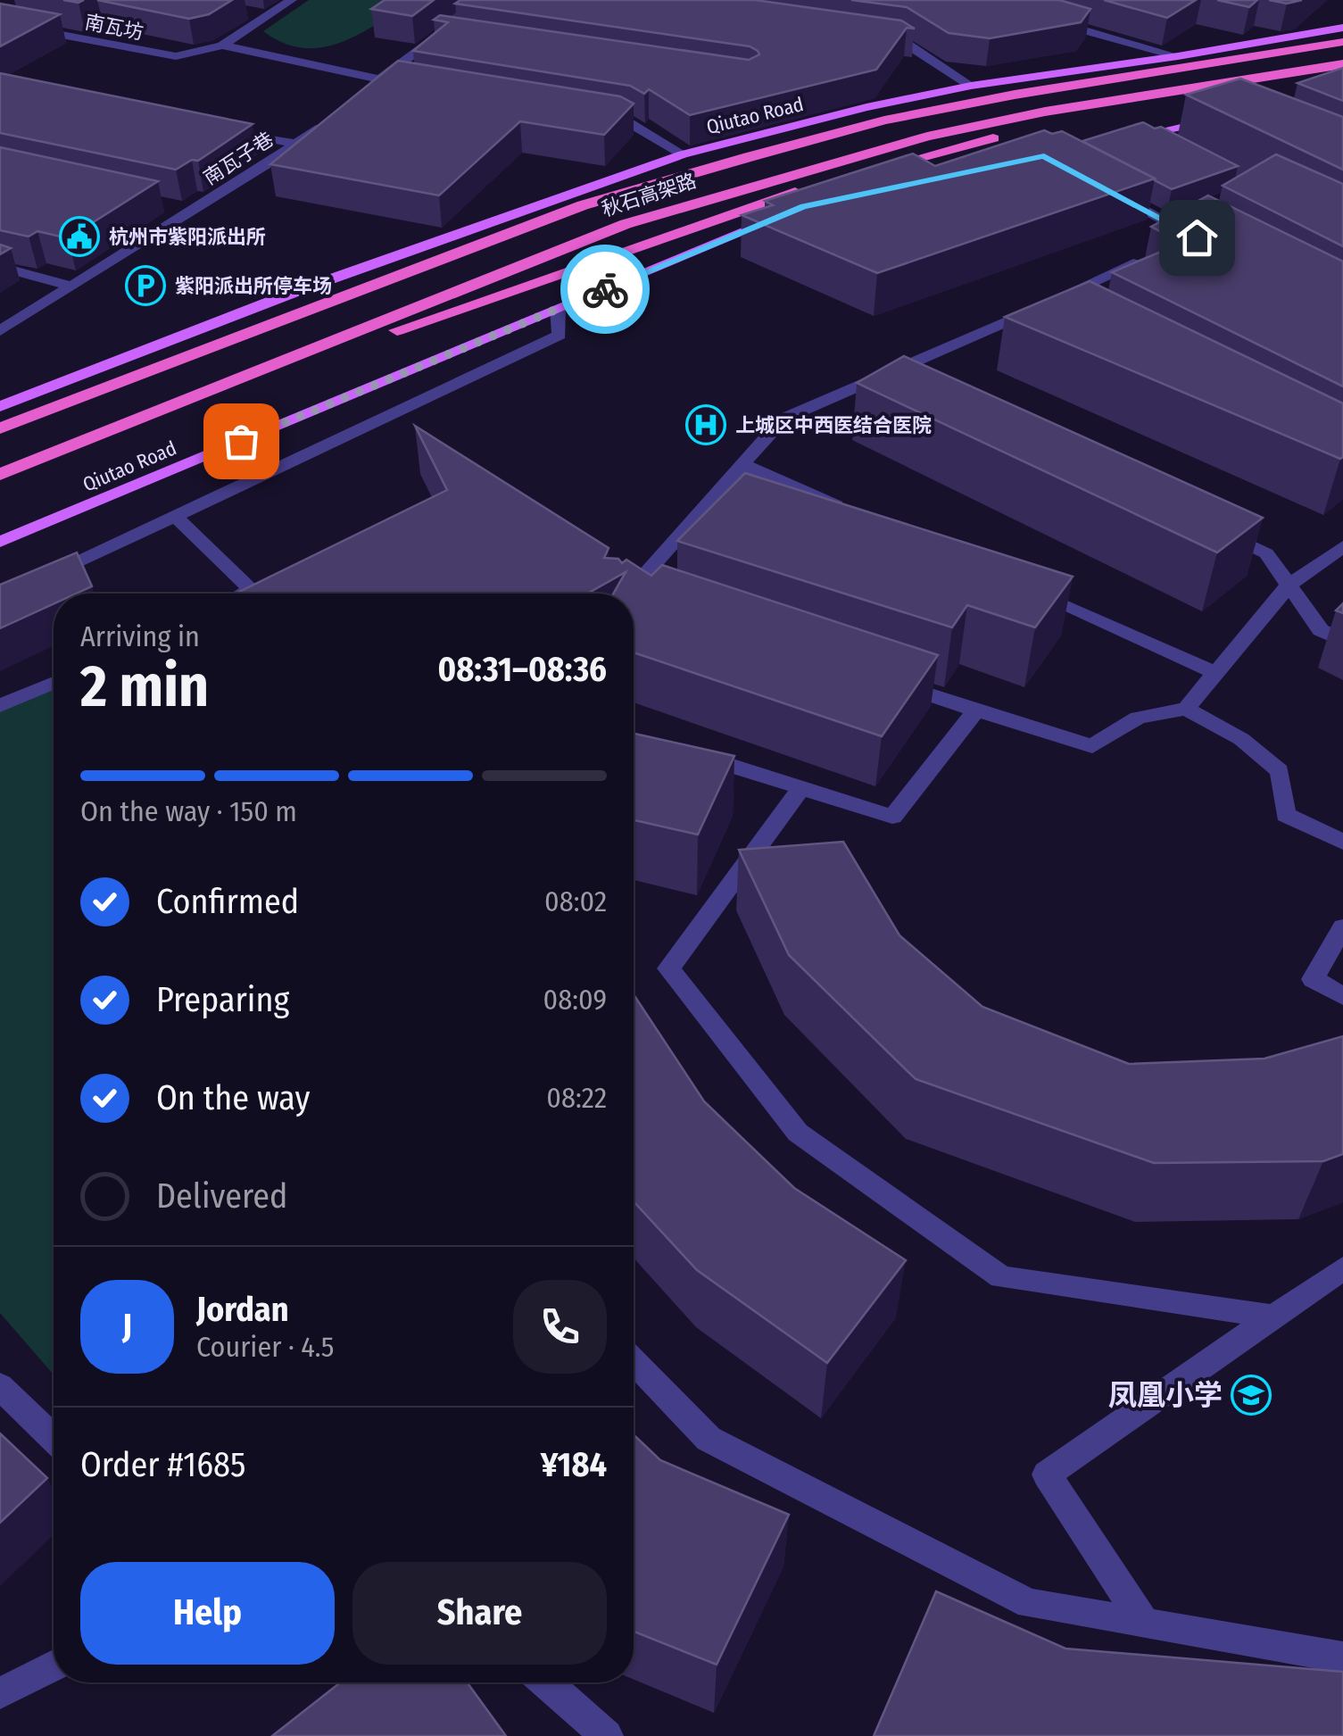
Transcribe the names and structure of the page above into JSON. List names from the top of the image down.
{
  "streets": {
    "highway": ["秋石高架路"],
    "main road": ["Qiutao Road"],
    "street": ["南瓦坊", "南瓦子巷"]
  },
  "places": {
    "public building": ["杭州市紫阳派出所"],
    "parking": ["紫阳派出所停车场"],
    "hospital": ["上城区中西医结合医院"],
    "school or university": ["凤凰小学"]
  },
  "page": {
    "heading": ["2 min", "Arriving in", "08:31–08:36"],
    "panel": [
      "Jordan",
      "Courier · 4.5",
      "Order #1685",
      "¥184"
    ],
    "bar": "On the way · 150 m",
    "list": [
      ["Confirmed", "08:02"],
      ["Preparing", "08:09"],
      ["On the way", "08:22"],
      "Delivered"
    ],
    "round": "J",
    "buttons": ["Help", "Share"]
  }
}
